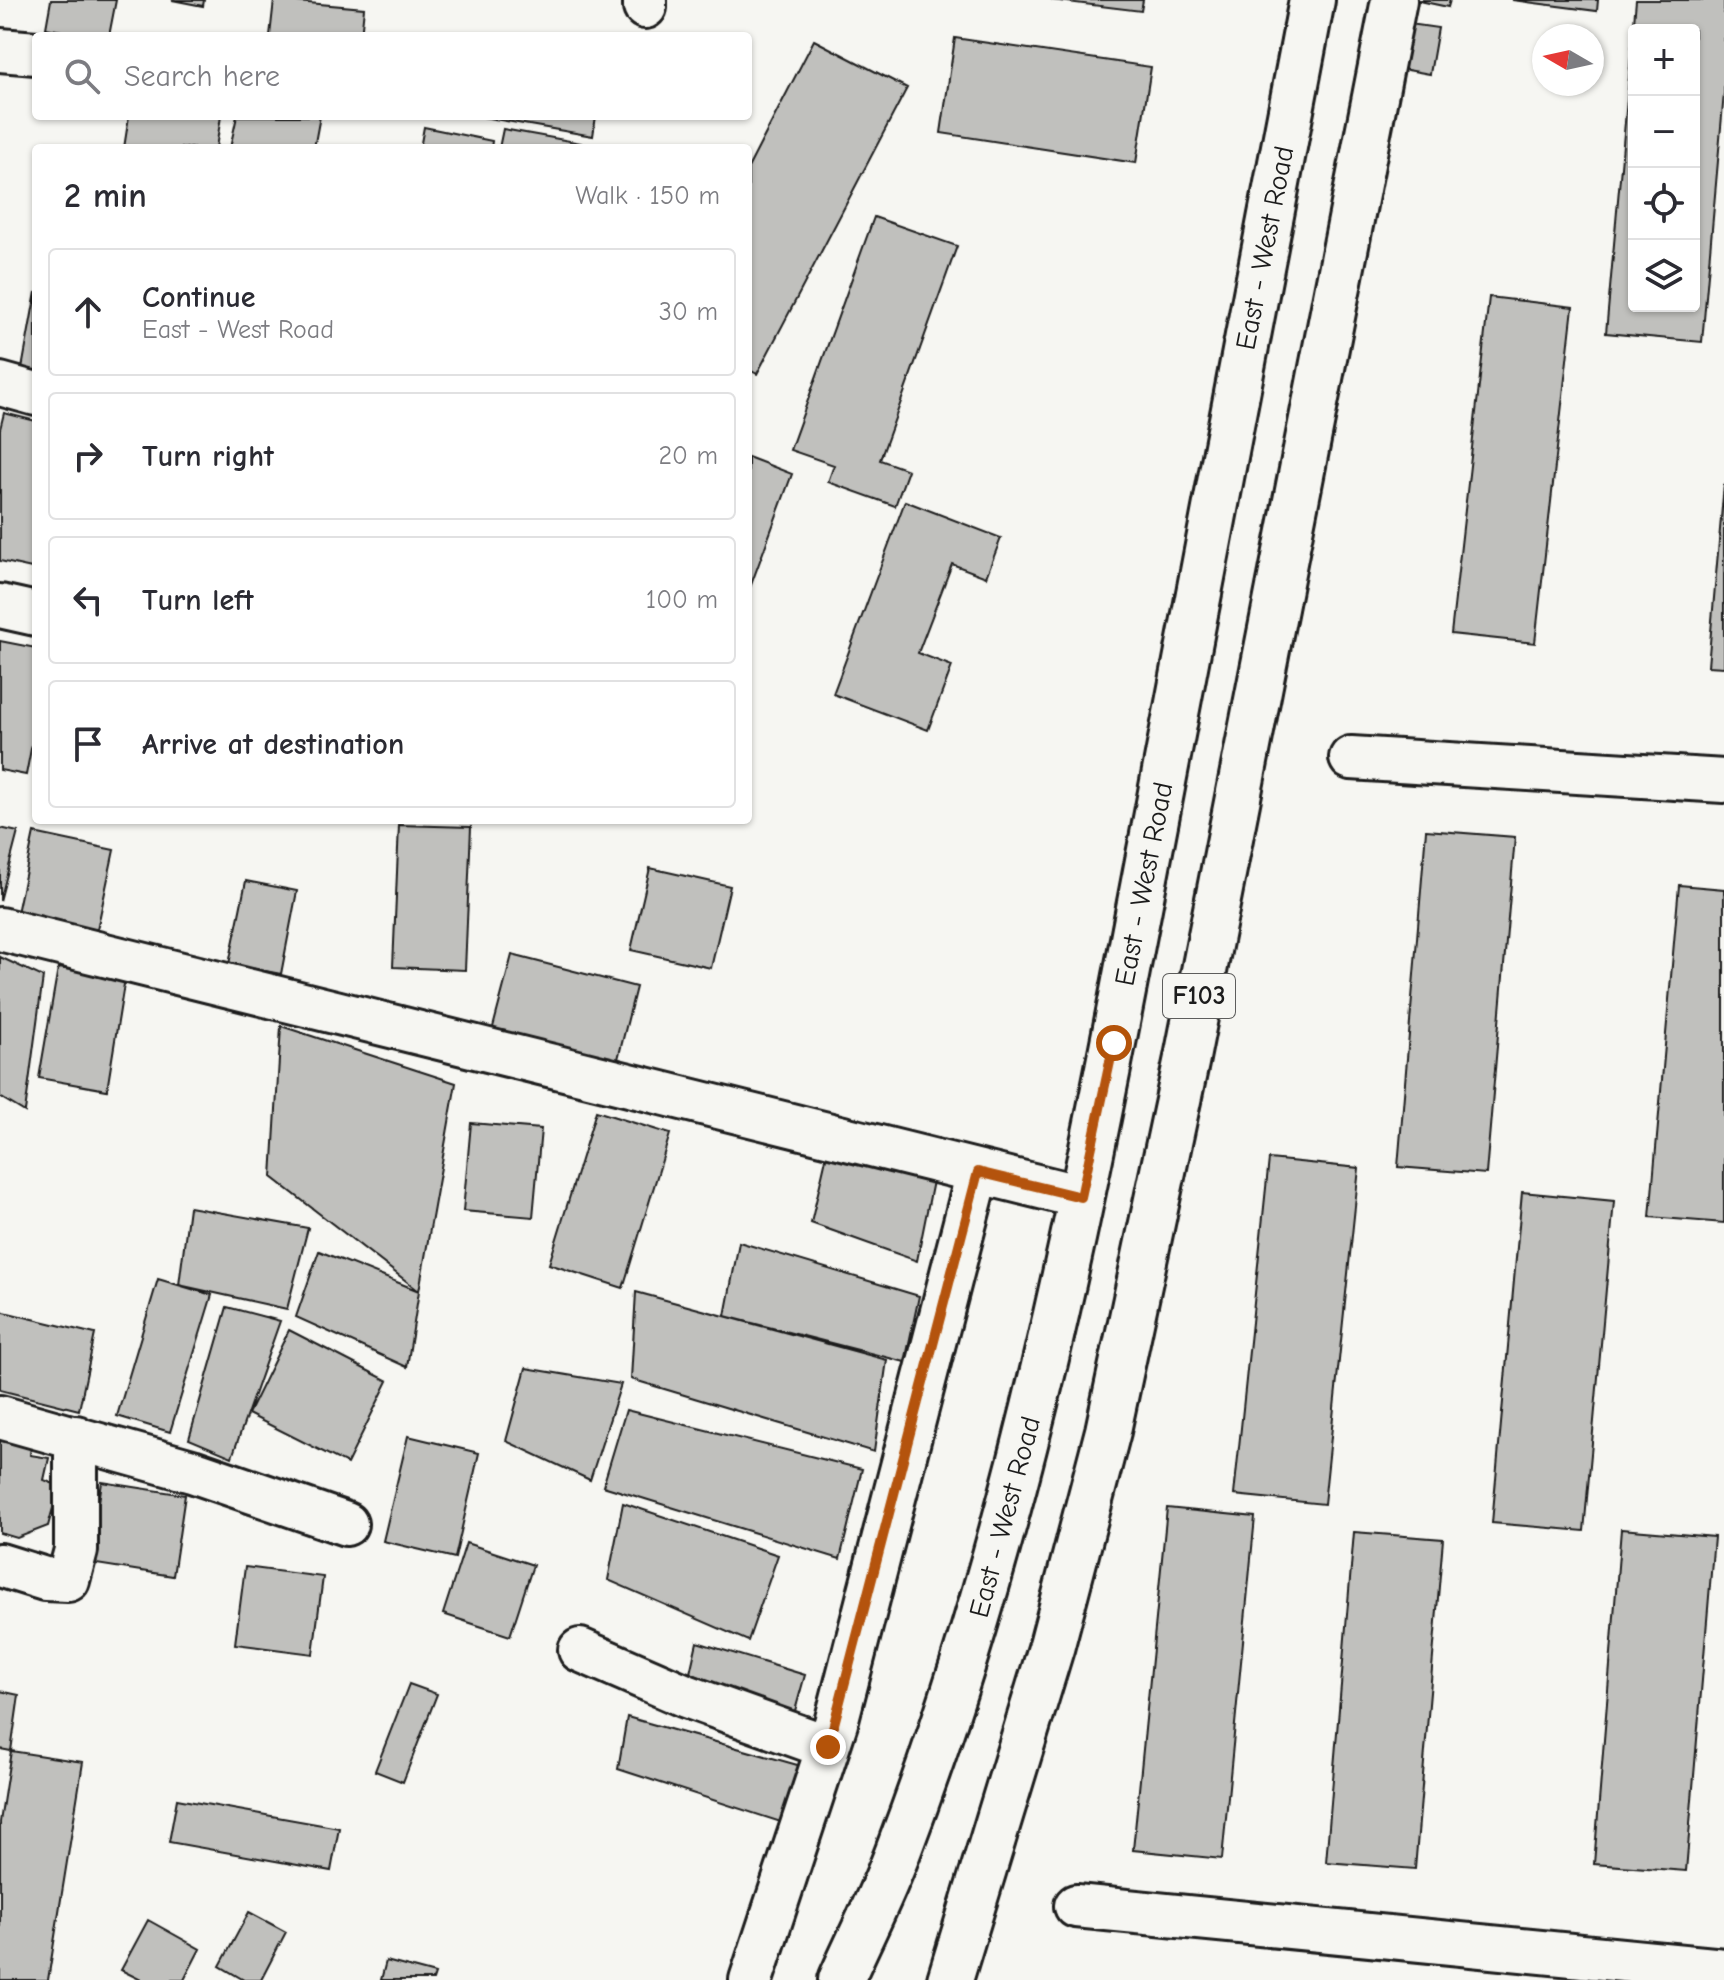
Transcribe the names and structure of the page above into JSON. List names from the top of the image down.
{
  "streets": {
    "main road": ["East - West Road", "F103"]
  },
  "north": "left",
  "page": {
    "map_buttons": ["+", "−"],
    "search": "Search here",
    "heading": ["2 min", "Walk · 150 m"],
    "list": [
      ["Continue", "East - West Road", "30 m"],
      ["Turn right", "20 m"],
      ["Turn left", "100 m"],
      "Arrive at destination"
    ]
  }
}
